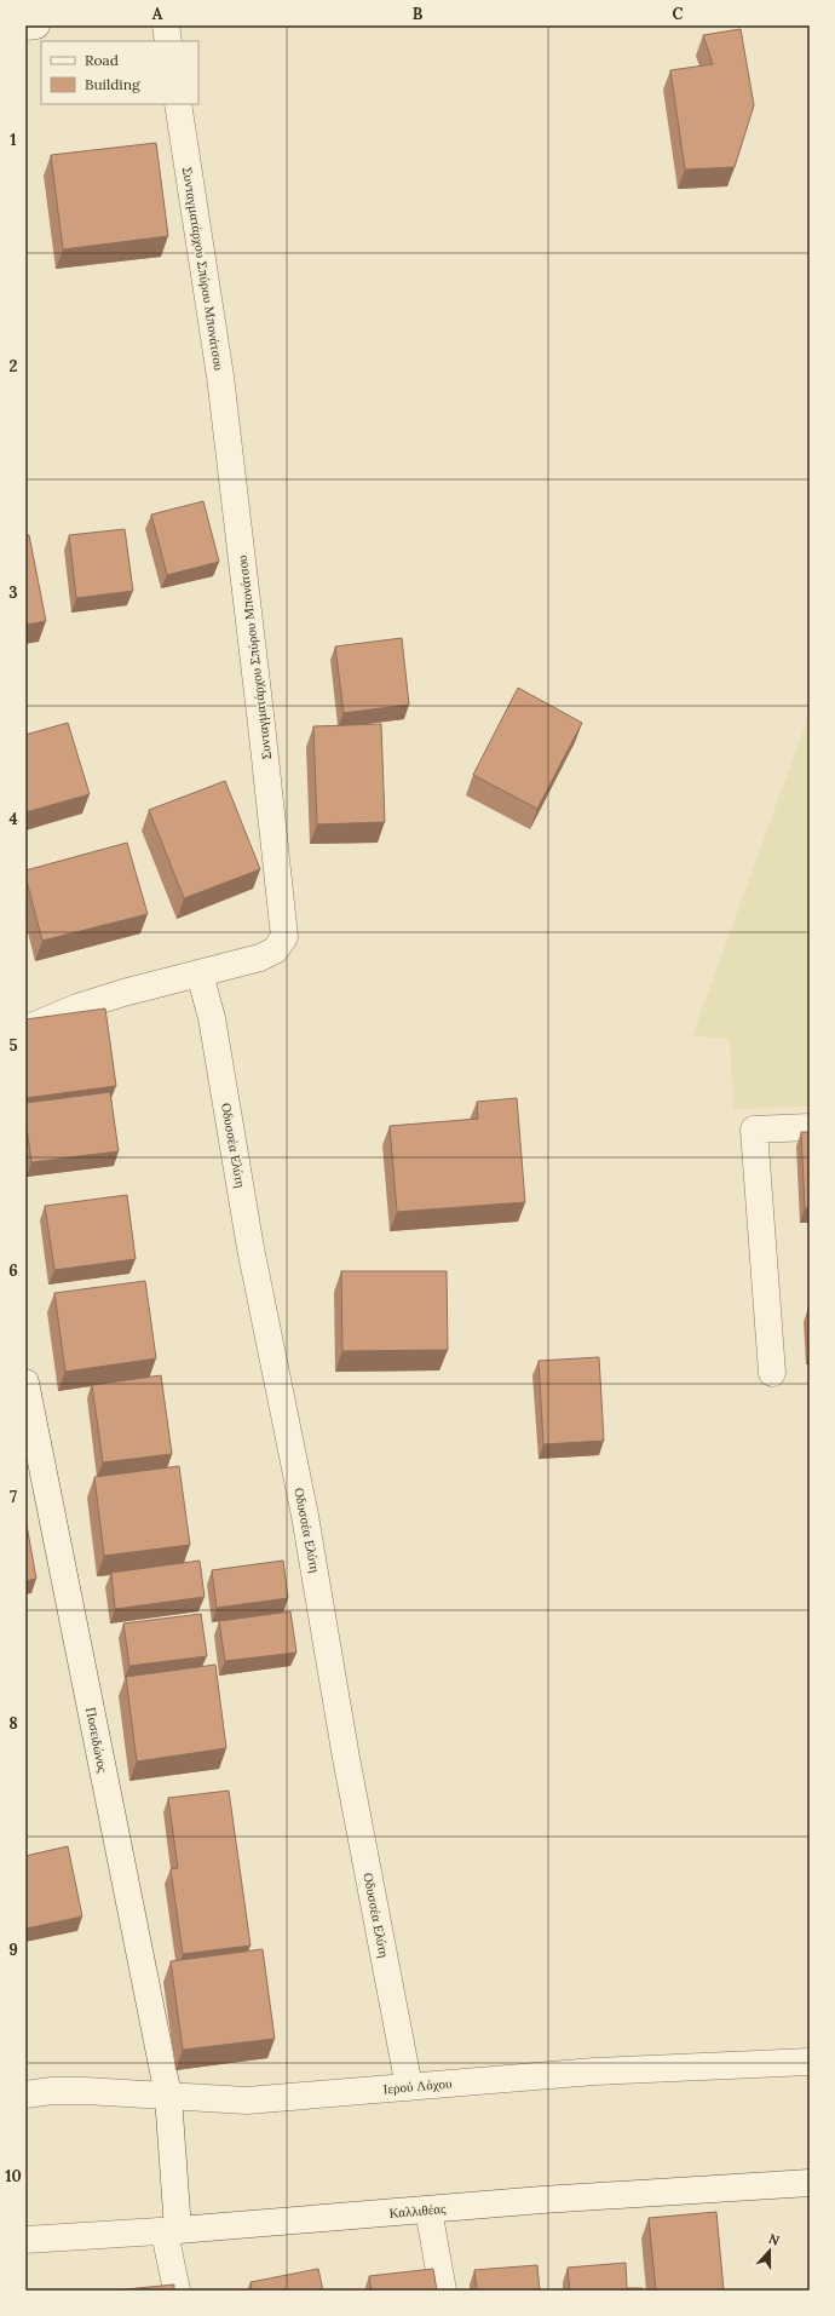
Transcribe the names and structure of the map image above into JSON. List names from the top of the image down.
{
  "streets": {
    "street": [
      "Συνταγματάρχου Σπύρου Μπονάτσου",
      "Οδυσσέα Ελύτη",
      "Ποσειδώνος",
      "Ιερού Λόχου",
      "Καλλιθέας"
    ]
  },
  "crossings": [
    ["Συνταγματάρχου Σπύρου Μπονάτσου", "Οδυσσέα Ελύτη"],
    ["Οδυσσέα Ελύτη", "Ιερού Λόχου"],
    ["Ποσειδώνος", "Ιερού Λόχου"],
    ["Ποσειδώνος", "Καλλιθέας"]
  ],
  "legend": ["Road", "Building"],
  "north": "top",
  "grid": {
    "columns": ["A", "B", "C"],
    "rows": [
      "1",
      "2",
      "3",
      "4",
      "5",
      "6",
      "7",
      "8",
      "9",
      "10"
    ]
  }
}
